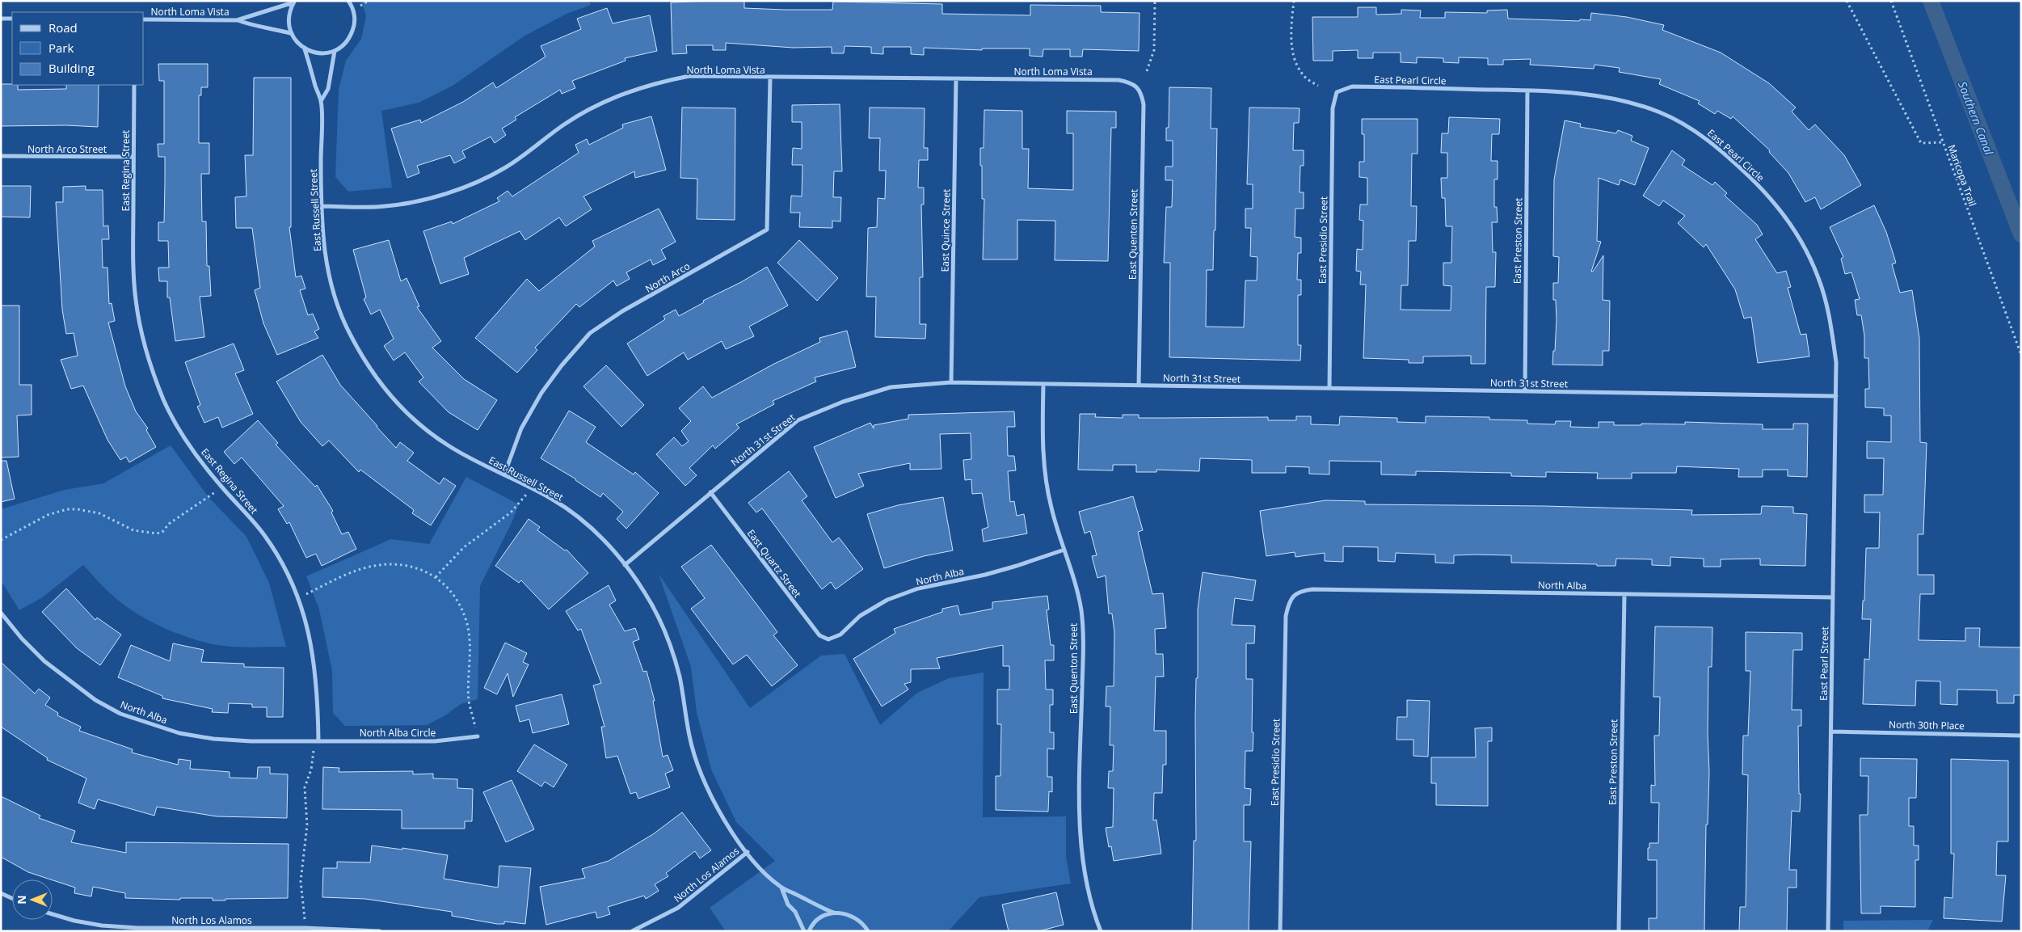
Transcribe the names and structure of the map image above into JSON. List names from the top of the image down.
{
  "streets": {
    "street": [
      "North Loma Vista",
      "East Pearl Circle",
      "North Arco Street",
      "East Regina Street",
      "East Russell Street",
      "East Quince Street",
      "East Quenten Street",
      "East Presidio Street",
      "East Preston Street",
      "North Arco",
      "North 31st Street",
      "East Quartz Street",
      "North Alba",
      "East Pearl Street",
      "East Quenton Street",
      "North 30th Place",
      "North Alba Circle",
      "North Los Alamos"
    ],
    "path": ["Maricopa Trail"]
  },
  "crossings": [
    ["North Loma Vista", "East Russell Street"],
    ["North Loma Vista", "East Quince Street"],
    ["North Loma Vista", "East Quenten Street"],
    ["North Loma Vista", "North Arco"],
    ["East Pearl Circle", "East Presidio Street"],
    ["East Pearl Circle", "East Preston Street"],
    ["East Pearl Circle", "North 31st Street"],
    ["East Pearl Circle", "East Pearl Street"],
    ["North Arco Street", "East Regina Street"],
    ["East Regina Street", "North Alba"],
    ["East Regina Street", "North Alba Circle"],
    ["East Russell Street", "North Arco"],
    ["East Russell Street", "North 31st Street"],
    ["East Russell Street", "North Los Alamos"],
    ["East Quince Street", "North 31st Street"],
    ["East Quenten Street", "North 31st Street"],
    ["East Presidio Street", "North 31st Street"],
    ["East Presidio Street", "North Alba"],
    ["East Preston Street", "North 31st Street"],
    ["East Preston Street", "North Alba"],
    ["North 31st Street", "East Quartz Street"],
    ["North 31st Street", "East Pearl Street"],
    ["North 31st Street", "East Quenton Street"],
    ["East Quartz Street", "North Alba"],
    ["North Alba", "East Pearl Street"],
    ["North Alba", "East Quenton Street"],
    ["North Alba", "North Alba Circle"],
    ["East Pearl Street", "North 30th Place"]
  ],
  "water": ["Southern Canal"],
  "legend": ["Road", "Park", "Building"],
  "north": "left"
}
